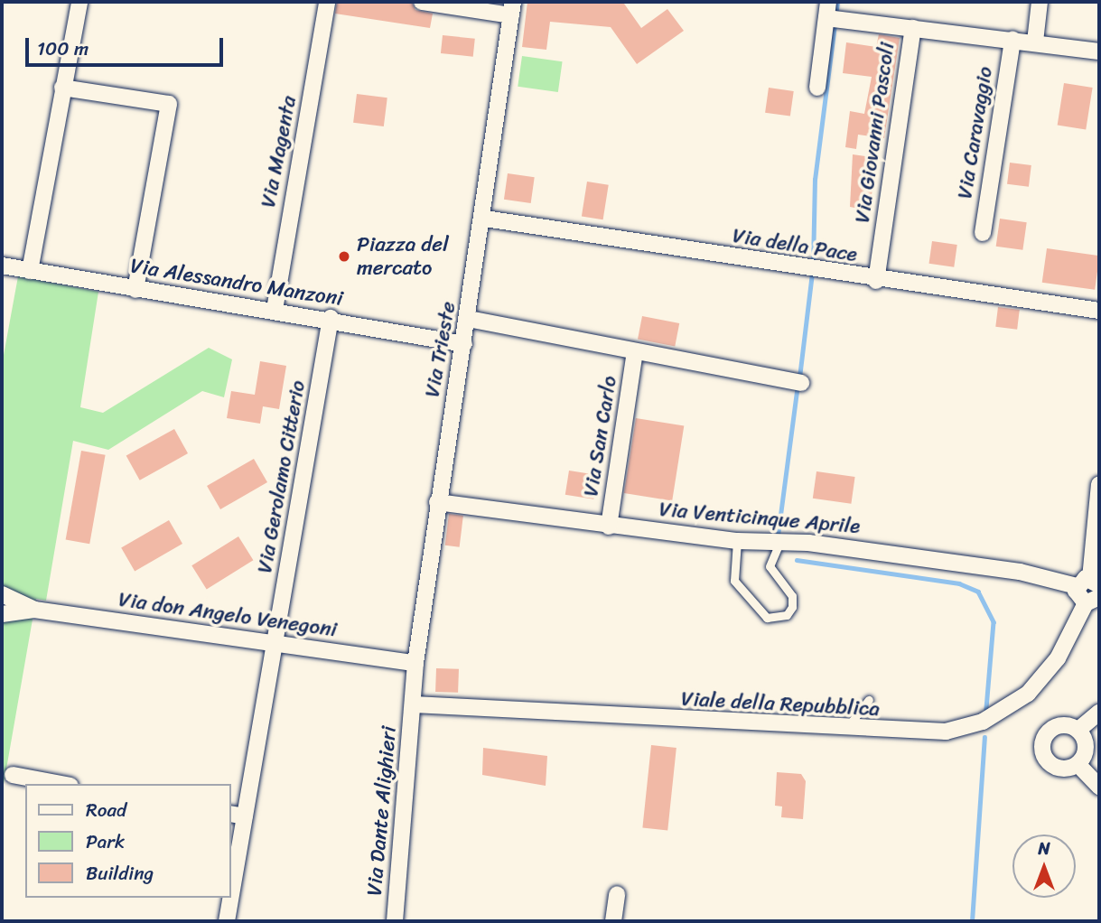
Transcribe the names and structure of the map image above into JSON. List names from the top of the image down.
{
  "streets": {
    "street": [
      "Via Giovanni Pascoli",
      "Via Caravaggio",
      "Via Magenta",
      "Via della Pace",
      "Via Alessandro Manzoni",
      "Via Trieste",
      "Via San Carlo",
      "Via Gerolamo Citterio",
      "Via Venticinque Aprile",
      "Via don Angelo Venegoni",
      "Viale della Repubblica",
      "Via Dante Alighieri"
    ]
  },
  "crossings": [
    ["Via Giovanni Pascoli", "Via della Pace"],
    ["Via Magenta", "Via Alessandro Manzoni"],
    ["Via della Pace", "Via Trieste"],
    ["Via Alessandro Manzoni", "Via Trieste"],
    ["Via Alessandro Manzoni", "Via Gerolamo Citterio"],
    ["Via Trieste", "Via Venticinque Aprile"],
    ["Via Trieste", "Via don Angelo Venegoni"],
    ["Via Trieste", "Viale della Repubblica"],
    ["Via Trieste", "Via Dante Alighieri"],
    ["Via San Carlo", "Via Venticinque Aprile"],
    ["Via Gerolamo Citterio", "Via don Angelo Venegoni"],
    ["Viale della Repubblica", "Via Dante Alighieri"]
  ],
  "places": ["Piazza del mercato"],
  "legend": ["Road", "Park", "Building"],
  "scale_bar": "100 m",
  "north": "top"
}
